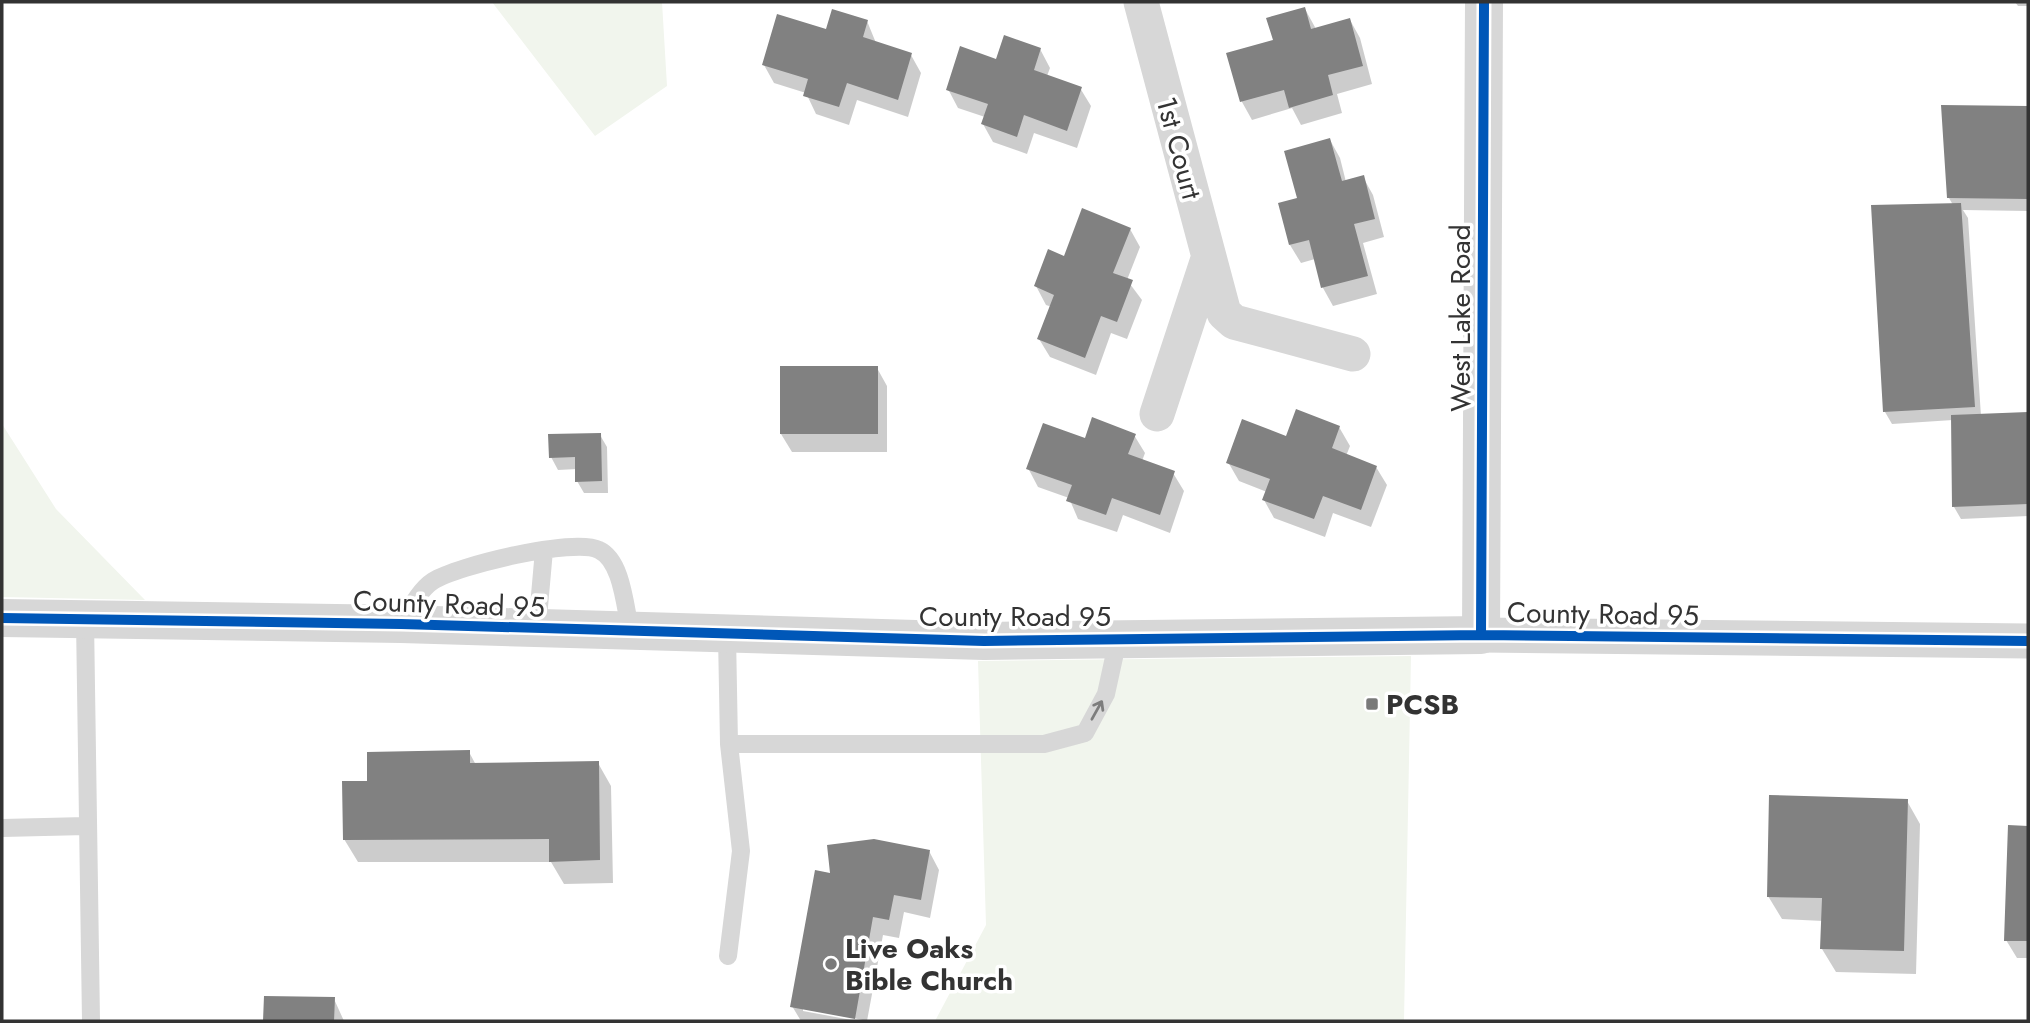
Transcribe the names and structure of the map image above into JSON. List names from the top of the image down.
{
  "streets": {
    "street": ["1st Court", "West Lake Road", "County Road 95"]
  },
  "crossings": [
    ["West Lake Road", "County Road 95"]
  ],
  "places": {
    "transit": ["PCSB"],
    "other": ["Live Oaks Bible Church"]
  }
}
